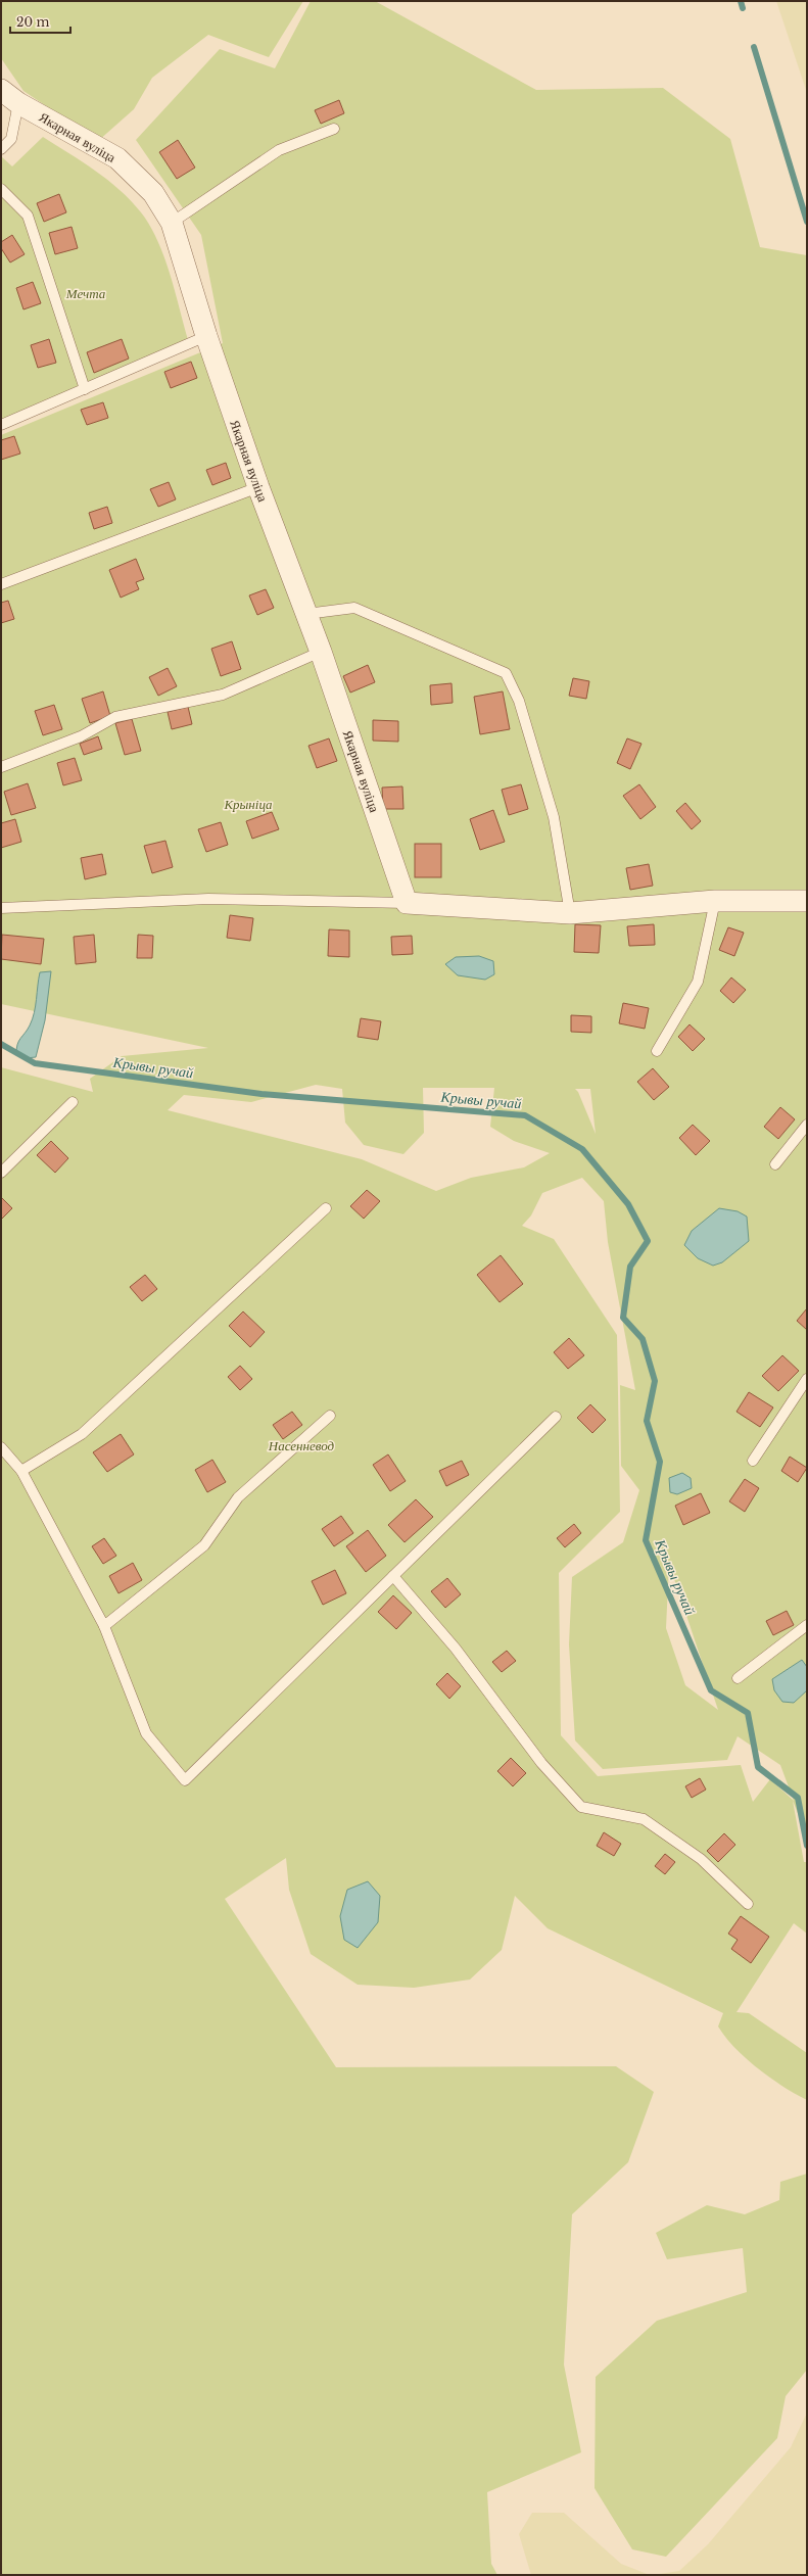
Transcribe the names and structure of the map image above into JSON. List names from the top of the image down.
{
  "streets": {
    "street": ["Якарная вуліца"]
  },
  "water": ["Крывы ручай"],
  "parks": ["Мечта", "Крыніца", "Насенневод"],
  "scale_bar": "20 m"
}
